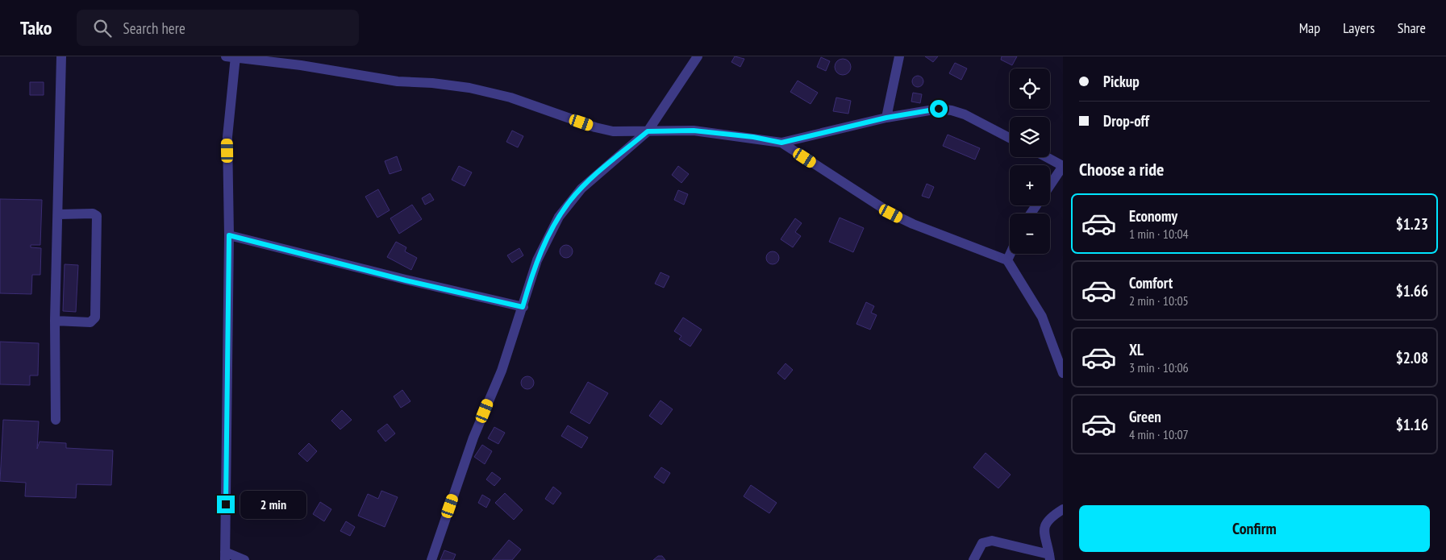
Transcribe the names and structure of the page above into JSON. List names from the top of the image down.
{
  "page": {
    "header": "Tako",
    "search": "Search here",
    "nav": ["Map", "Layers", "Share"],
    "banner": ["Pickup", "Drop-off"],
    "map_buttons": ["+", "−"],
    "heading": "Choose a ride",
    "list": [
      {
        "name": "Economy",
        "note": "1 min · 10:04",
        "value": "$1.23"
      },
      {
        "name": "Comfort",
        "note": "2 min · 10:05",
        "value": "$1.66"
      },
      {
        "name": "XL",
        "note": "3 min · 10:06",
        "value": "$2.08"
      },
      {
        "name": "Green",
        "note": "4 min · 10:07",
        "value": "$1.16"
      }
    ],
    "bubble": "2 min",
    "buttons": "Confirm"
  }
}
